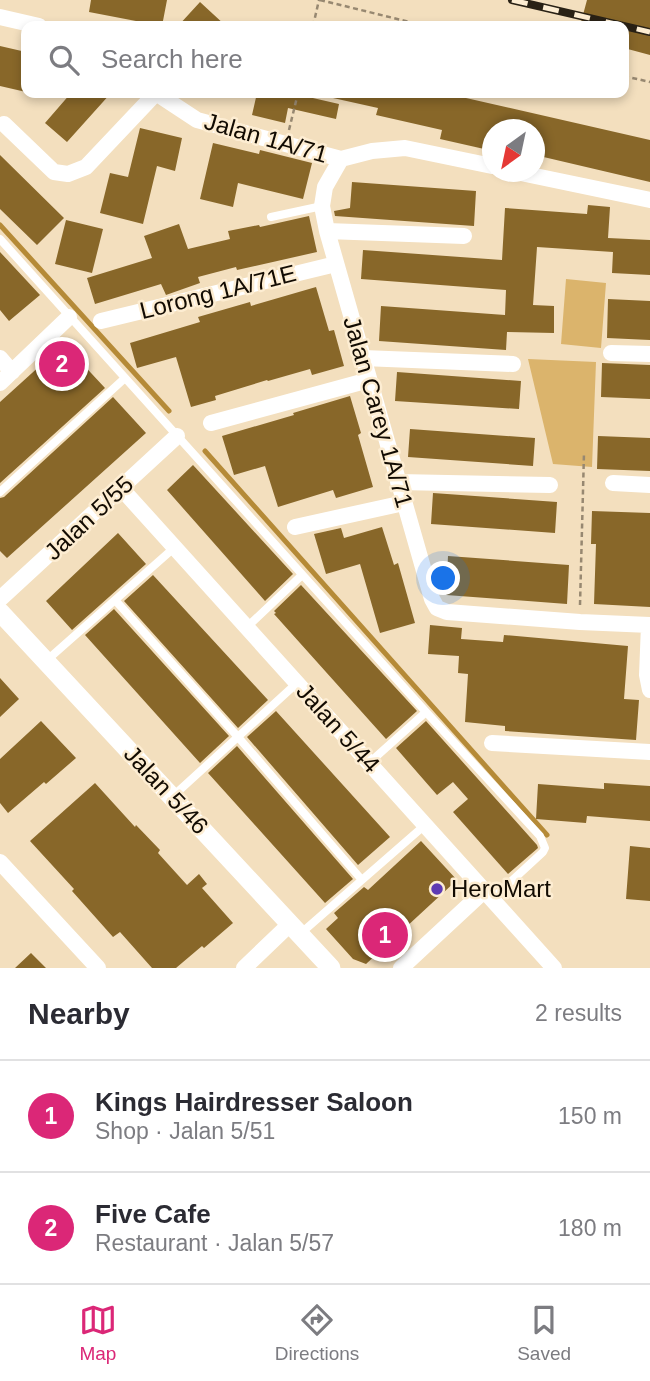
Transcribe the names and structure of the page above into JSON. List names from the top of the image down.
{
  "streets": {
    "street": [
      "Jalan 1A/71",
      "Lorong 1A/71E",
      "Jalan Carey 1A/71",
      "Jalan 5/55",
      "Jalan 5/44",
      "Jalan 5/46"
    ]
  },
  "crossings": [
    ["Jalan 1A/71", "Jalan Carey 1A/71"],
    ["Lorong 1A/71E", "Jalan Carey 1A/71"],
    ["Jalan 5/55", "Jalan 5/44"]
  ],
  "places": ["HeroMart"],
  "north": "bottom left",
  "page": {
    "search": "Search here",
    "pins": ["2", "1"],
    "heading": ["Nearby", "2 results"],
    "list": [
      {
        "mark": "1",
        "name": "Kings Hairdresser Saloon",
        "note": "Shop · Jalan 5/51",
        "value": "150 m"
      },
      {
        "mark": "2",
        "name": "Five Cafe",
        "note": "Restaurant · Jalan 5/57",
        "value": "180 m"
      }
    ],
    "nav": ["Map", "Directions", "Saved"]
  }
}
